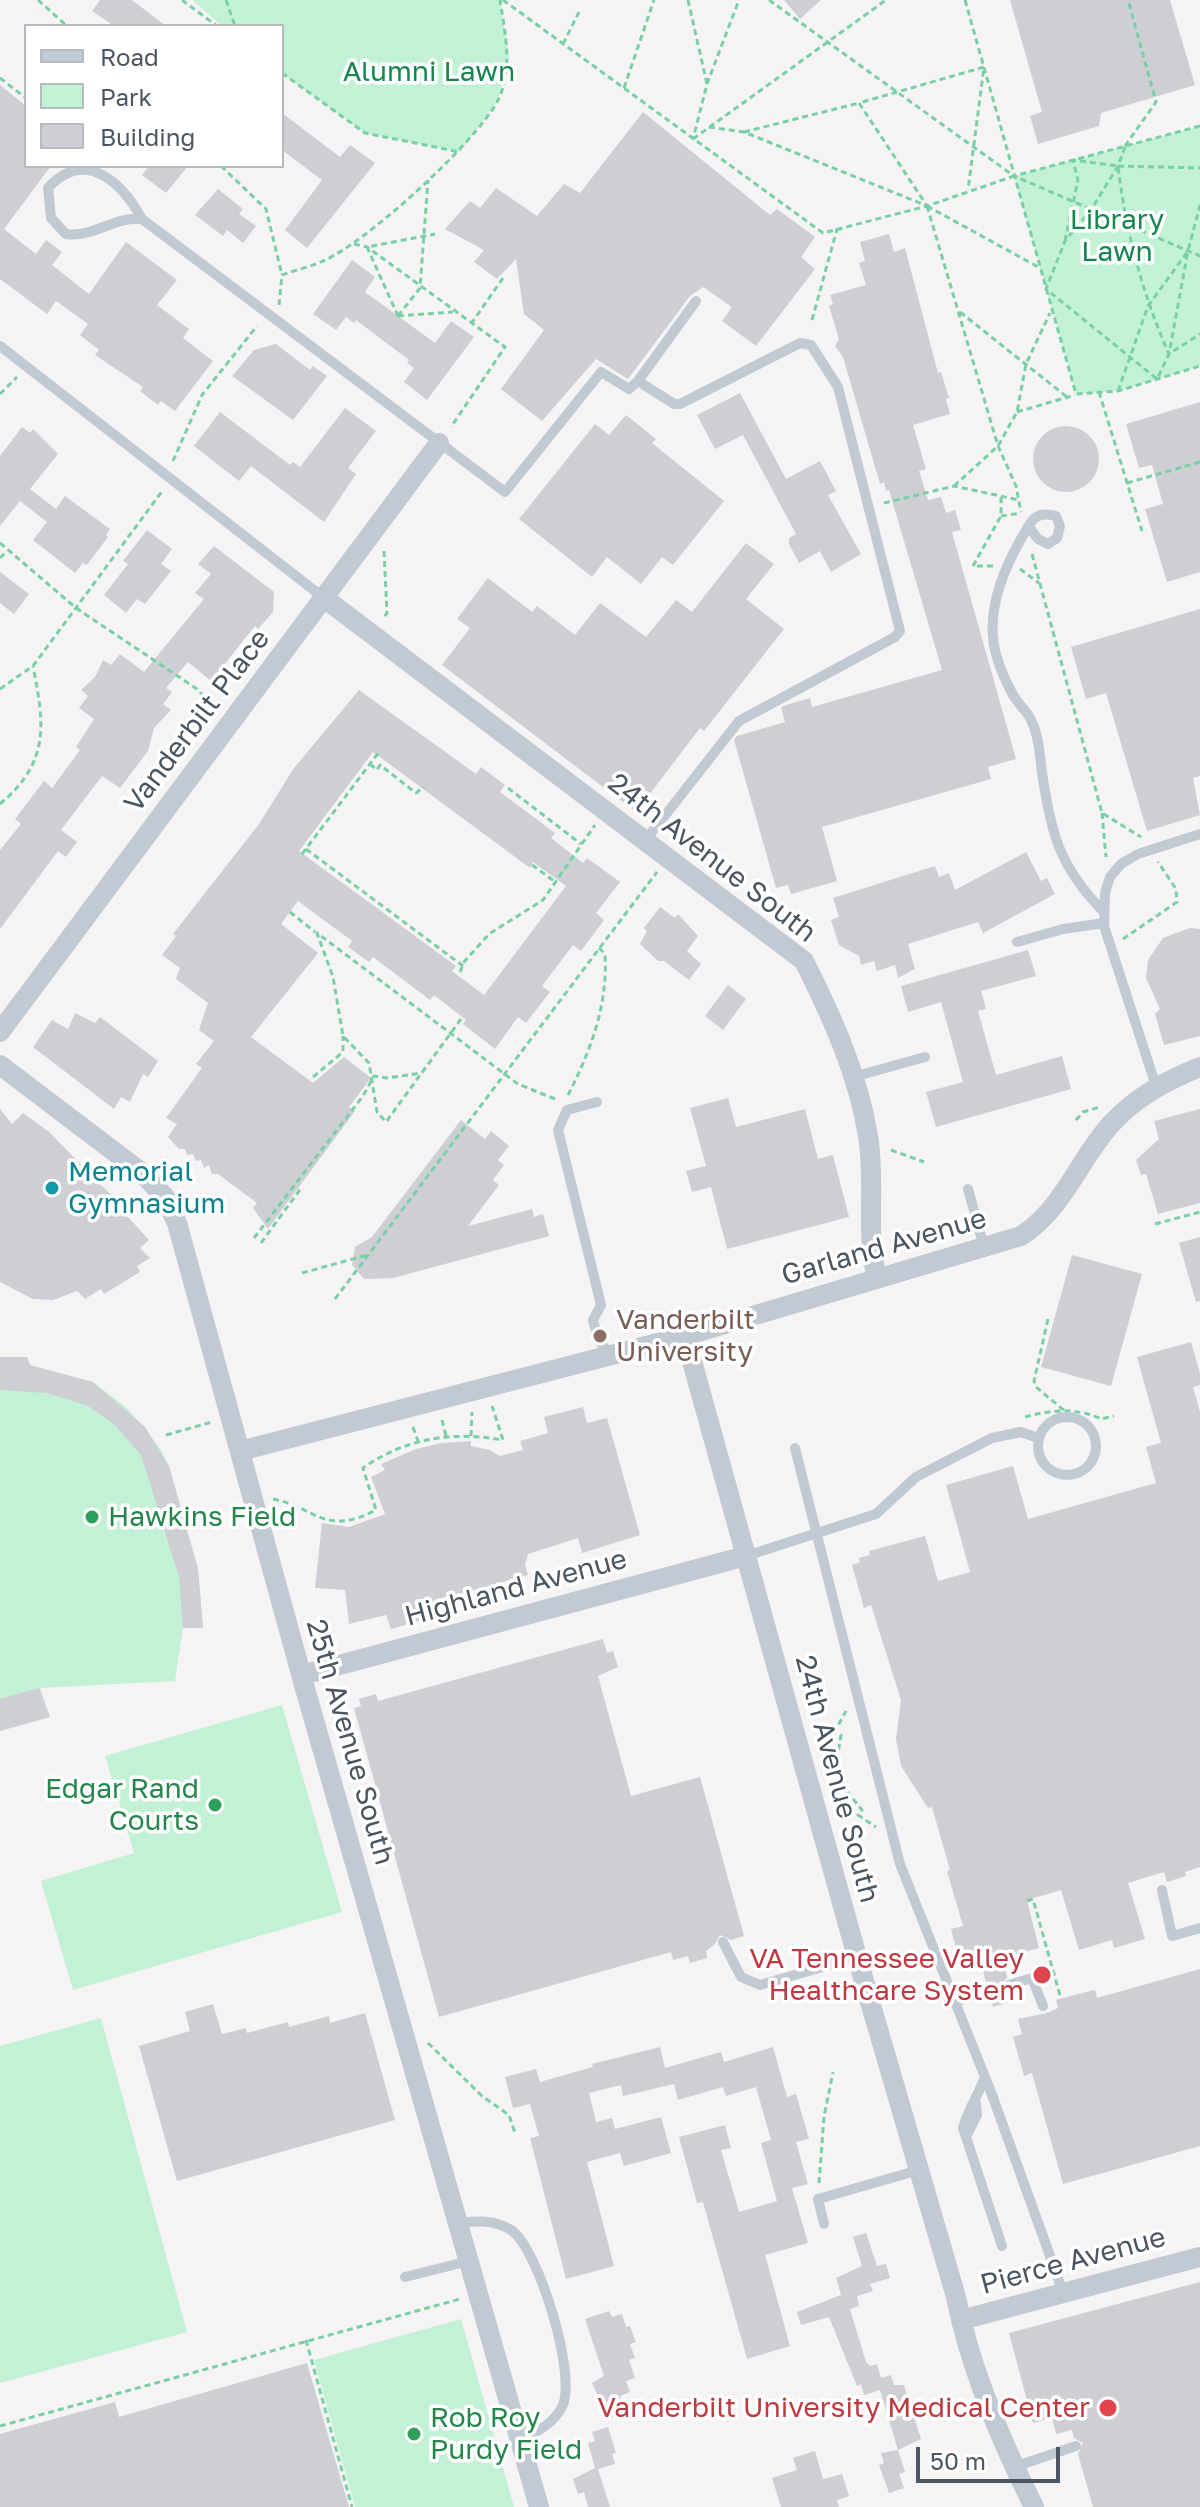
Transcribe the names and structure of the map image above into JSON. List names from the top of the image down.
{
  "streets": {
    "street": [
      "Vanderbilt Place",
      "24th Avenue South",
      "Garland Avenue",
      "Highland Avenue",
      "25th Avenue South",
      "Pierce Avenue"
    ]
  },
  "crossings": [
    ["Vanderbilt Place", "24th Avenue South"],
    ["24th Avenue South", "Garland Avenue"],
    ["24th Avenue South", "Highland Avenue"],
    ["24th Avenue South", "Pierce Avenue"],
    ["Garland Avenue", "25th Avenue South"],
    ["Highland Avenue", "25th Avenue South"]
  ],
  "parks": ["Alumni Lawn", "Library Lawn"],
  "places": [
    "Memorial Gymnasium",
    "Vanderbilt University",
    "Hawkins Field",
    "Edgar Rand Courts",
    "VA Tennessee Valley Healthcare System",
    "Vanderbilt University Medical Center",
    "Rob Roy Purdy Field"
  ],
  "legend": ["Road", "Park", "Building"],
  "scale_bar": "50 m"
}
